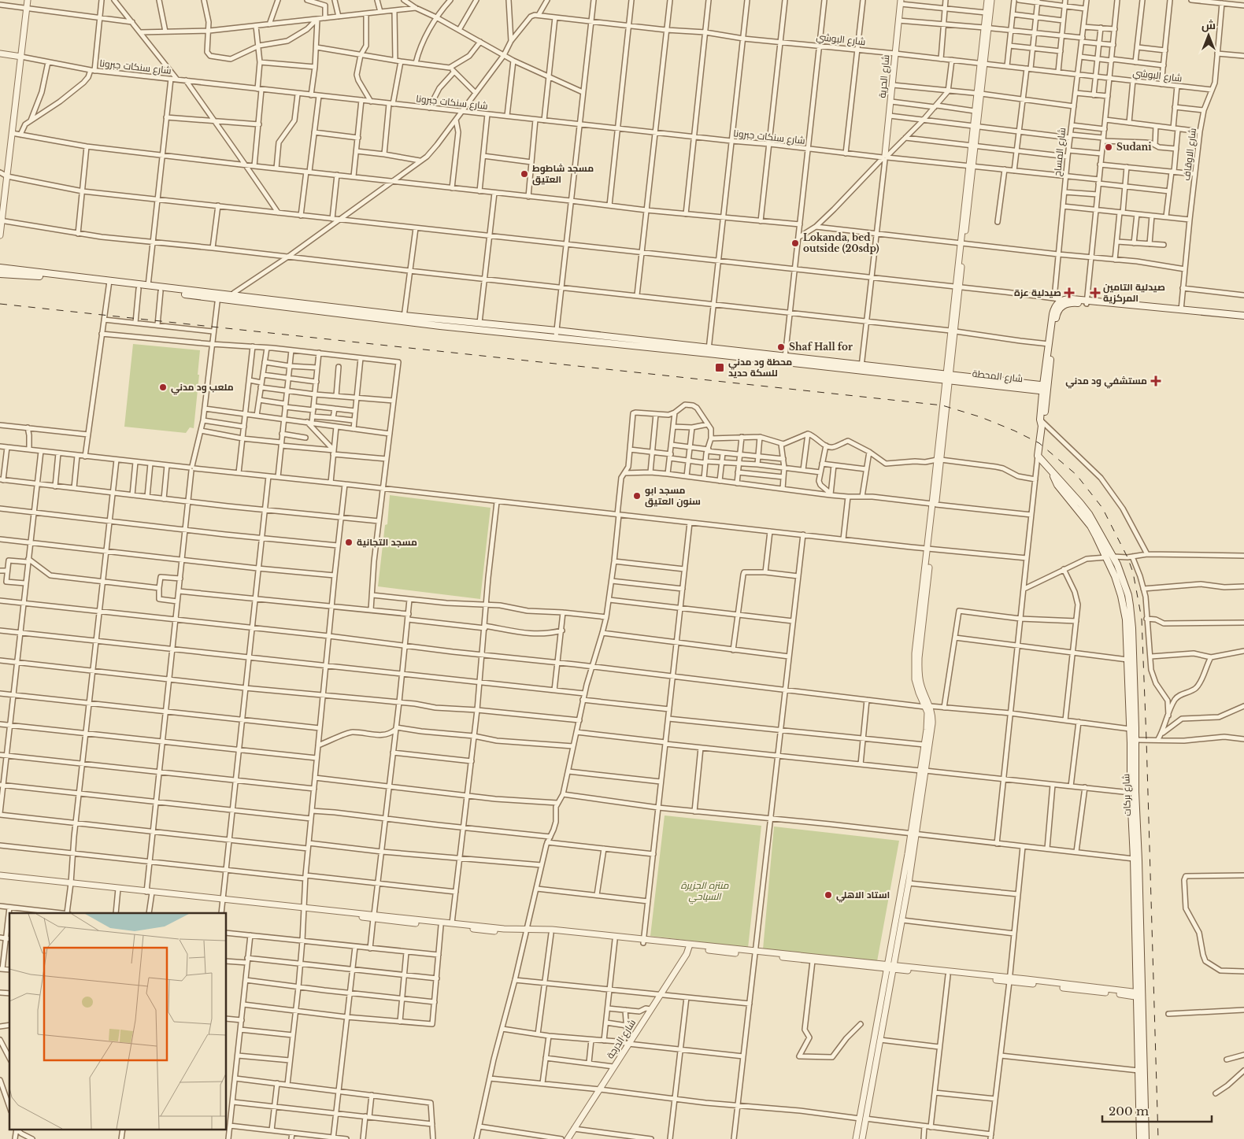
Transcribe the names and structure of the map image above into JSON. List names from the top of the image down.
{
  "streets": {
    "main road": ["شارع المحطة", "شارع بركات"],
    "street": [
      "شارع البوشي",
      "شارع سنكات جبرونا",
      "شارع الحرية",
      "شارع المساح",
      "شارع الاوقاف",
      "شارع الدرجة"
    ]
  },
  "crossings": [
    ["شارع البوشي", "شارع الحرية"],
    ["شارع البوشي", "شارع المساح"],
    ["شارع البوشي", "شارع الاوقاف"],
    ["شارع سنكات جبرونا", "شارع الحرية"],
    ["شارع سنكات جبرونا", "شارع المساح"]
  ],
  "parks": ["منتزه الجزيرة السياحي"],
  "places": {
    "other": [
      "Sudani",
      "مسجد شاطوط العتيق",
      "Lokanda, bed outside (20sdp)",
      "Shaf Hall for",
      "ملعب ود مدني",
      "مسجد ابو سنون العتيق",
      "مسجد التجانية",
      "استاد الاهلي"
    ],
    "health": ["صيدلية عزة", "صيدلية التامين المركزية", "مستشفي ود مدني"],
    "transit": ["محطة ود مدني للسكة حديد"]
  },
  "scale_bar": "200 m",
  "north": "top"
}
